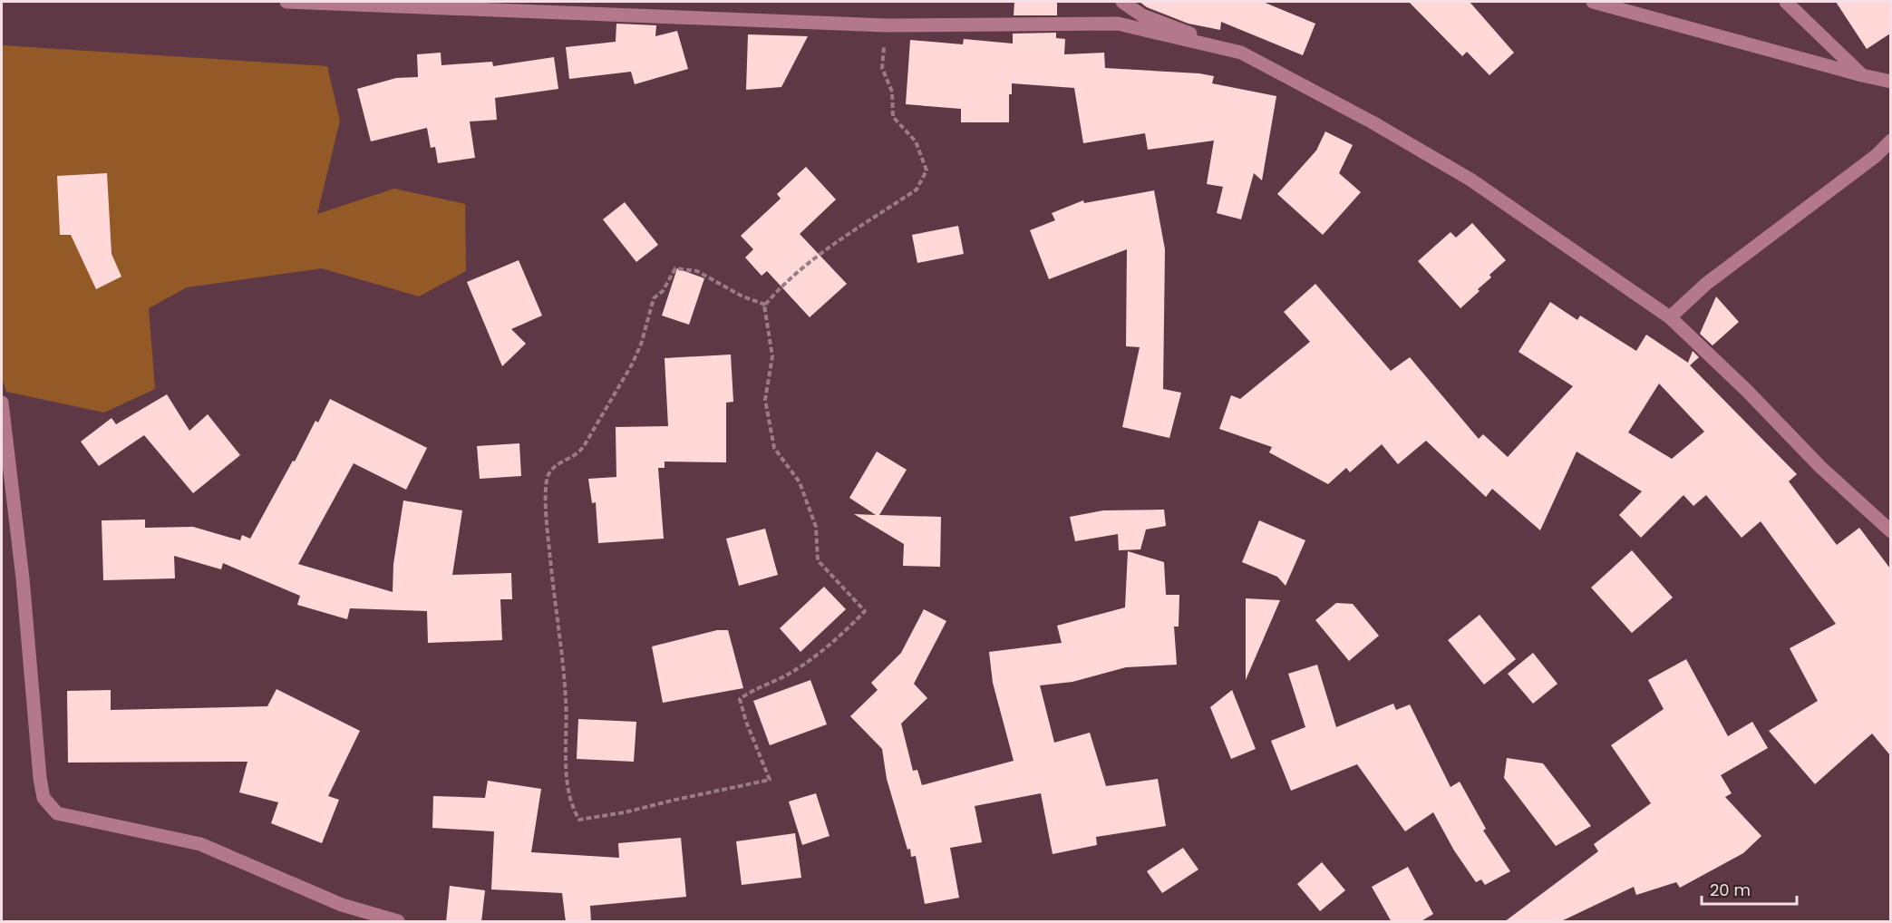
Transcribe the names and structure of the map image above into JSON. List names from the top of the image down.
{
  "scale_bar": "20 m"
}
